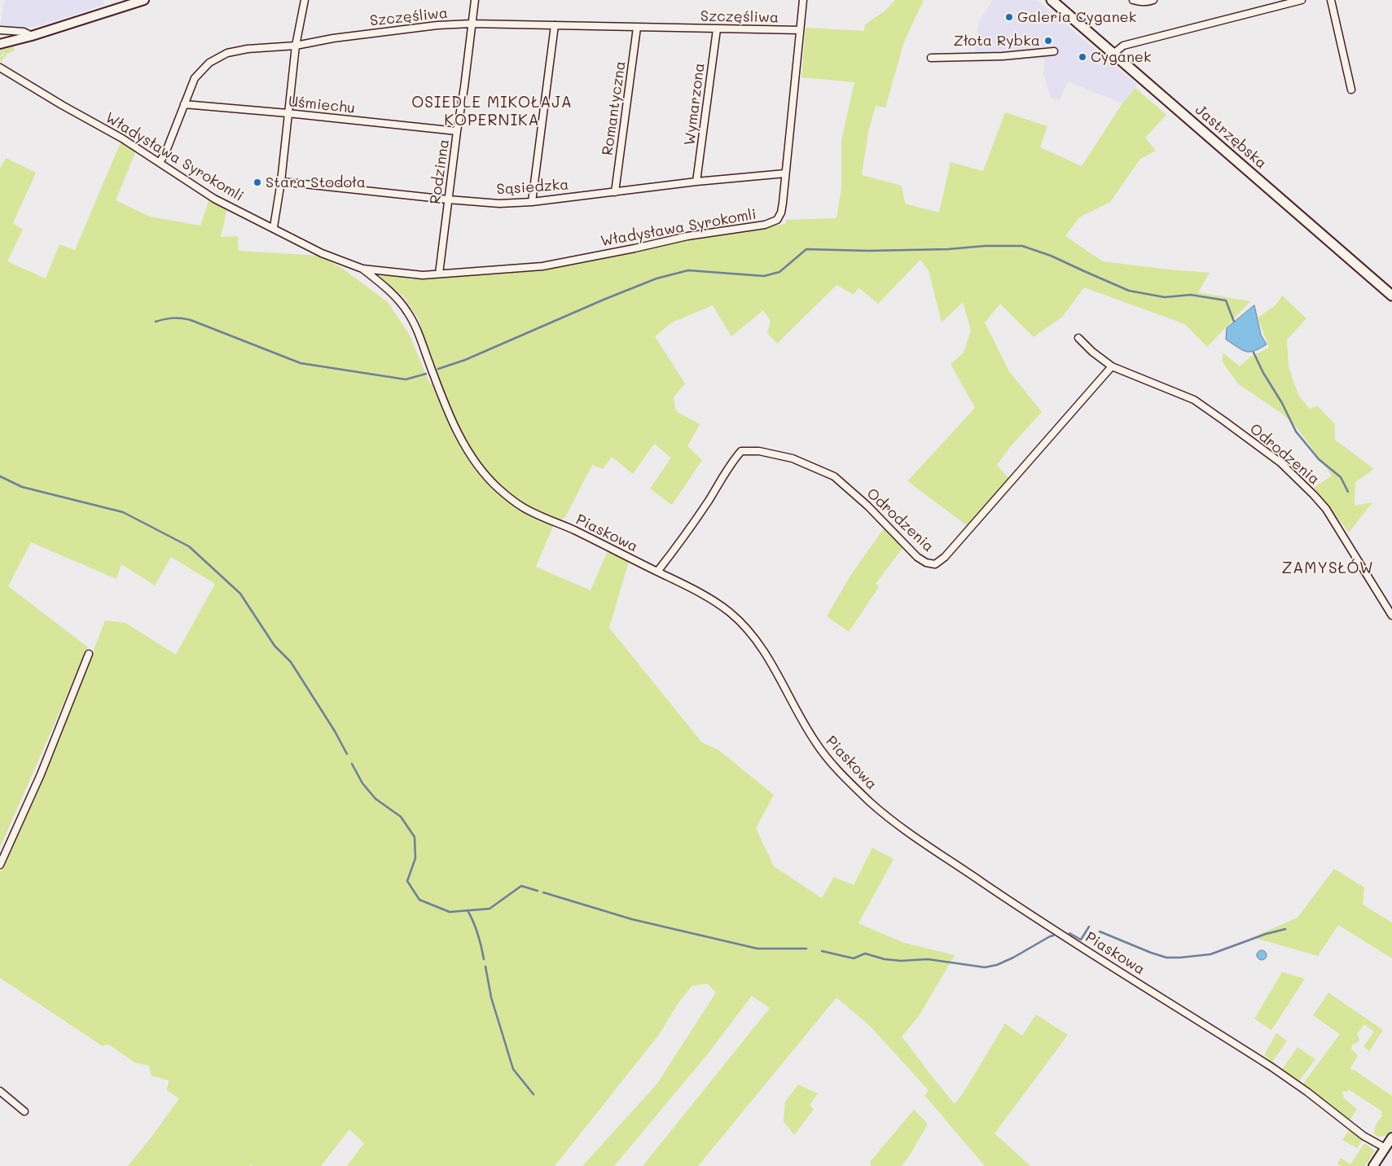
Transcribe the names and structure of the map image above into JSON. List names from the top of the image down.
{
  "streets": {
    "main road": ["Jastrzębska"],
    "street": [
      "Szczęśliwa",
      "Wymarzona",
      "Uśmiechu",
      "Romantyczna",
      "Władysława Syrokomli",
      "Rodzinna",
      "Sąsiedzka",
      "Odrodzenia",
      "Piaskowa"
    ]
  },
  "crossings": [
    ["Szczęśliwa", "Wymarzona"],
    ["Szczęśliwa", "Uśmiechu"],
    ["Szczęśliwa", "Romantyczna"],
    ["Szczęśliwa", "Władysława Syrokomli"],
    ["Szczęśliwa", "Rodzinna"],
    ["Wymarzona", "Sąsiedzka"],
    ["Uśmiechu", "Rodzinna"],
    ["Romantyczna", "Sąsiedzka"],
    ["Władysława Syrokomli", "Rodzinna"],
    ["Władysława Syrokomli", "Sąsiedzka"],
    ["Władysława Syrokomli", "Piaskowa"],
    ["Rodzinna", "Sąsiedzka"],
    ["Odrodzenia", "Piaskowa"]
  ],
  "districts": ["OSIEDLE MIKOŁAJA KOPERNIKA", "ZAMYSŁÓW"],
  "places": [
    "Galeria Cyganek",
    "Złota Rybka",
    "Cyganek",
    "Stara Stodoła"
  ]
}
